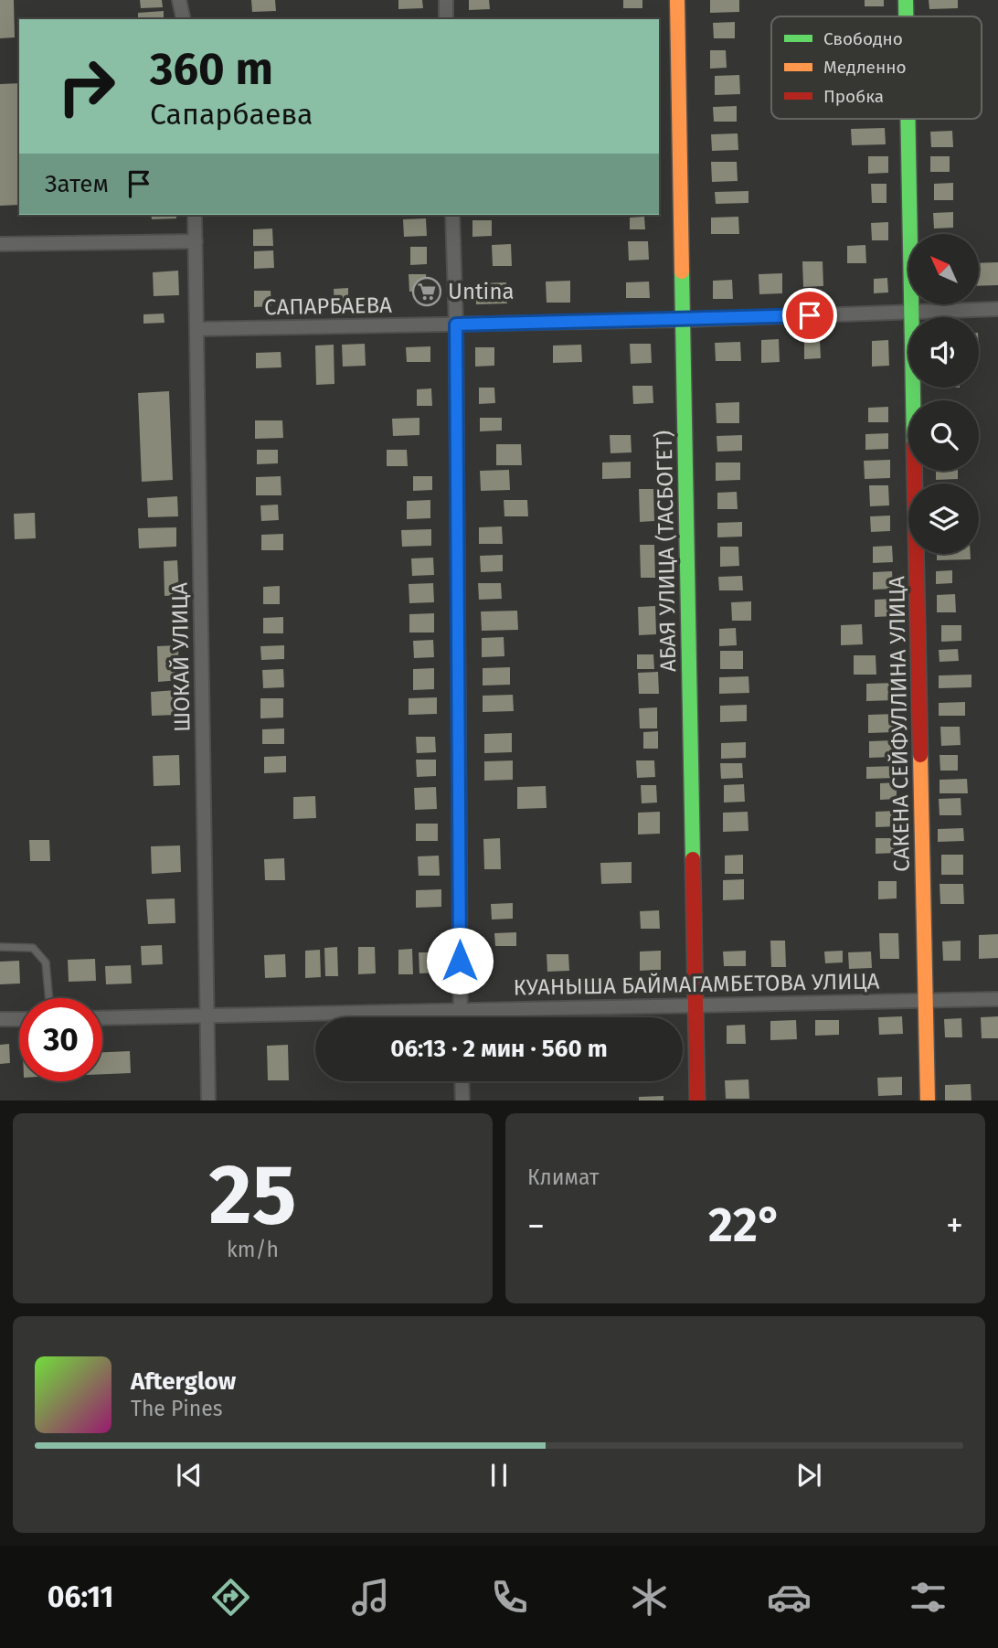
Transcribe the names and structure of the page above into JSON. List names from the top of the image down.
{
  "streets": {
    "street": [
      "САПАРБАЕВА",
      "АБАЯ УЛИЦА (ТАСБОГЕТ)",
      "ШОКАЙ УЛИЦА",
      "САКЕНА СЕЙФУЛЛИНА УЛИЦА",
      "КУАНЫША БАЙМАГАМБЕТОВА УЛИЦА"
    ]
  },
  "crossings": [
    ["САПАРБАЕВА", "АБАЯ УЛИЦА (ТАСБОГЕТ)"],
    ["САПАРБАЕВА", "ШОКАЙ УЛИЦА"],
    ["САПАРБАЕВА", "САКЕНА СЕЙФУЛЛИНА УЛИЦА"],
    ["АБАЯ УЛИЦА (ТАСБОГЕТ)", "КУАНЫША БАЙМАГАМБЕТОВА УЛИЦА"],
    ["ШОКАЙ УЛИЦА", "КУАНЫША БАЙМАГАМБЕТОВА УЛИЦА"],
    ["САКЕНА СЕЙФУЛЛИНА УЛИЦА", "КУАНЫША БАЙМАГАМБЕТОВА УЛИЦА"]
  ],
  "places": {
    "supermarket": ["Untina"]
  },
  "legend": ["Свободно", "Медленно", "Пробка"],
  "north": "top left",
  "page": {
    "turn": ["360 m", "Сапарбаева"],
    "then": "Затем",
    "limit": "30",
    "trip": "06:13 · 2 мин · 560 m",
    "tile": [
      ["25", "km/h"],
      "Климат"
    ],
    "heat": ["−", "22°", "+"],
    "song": ["Afterglow", "The Pines"],
    "tabs": "06:11"
  }
}
